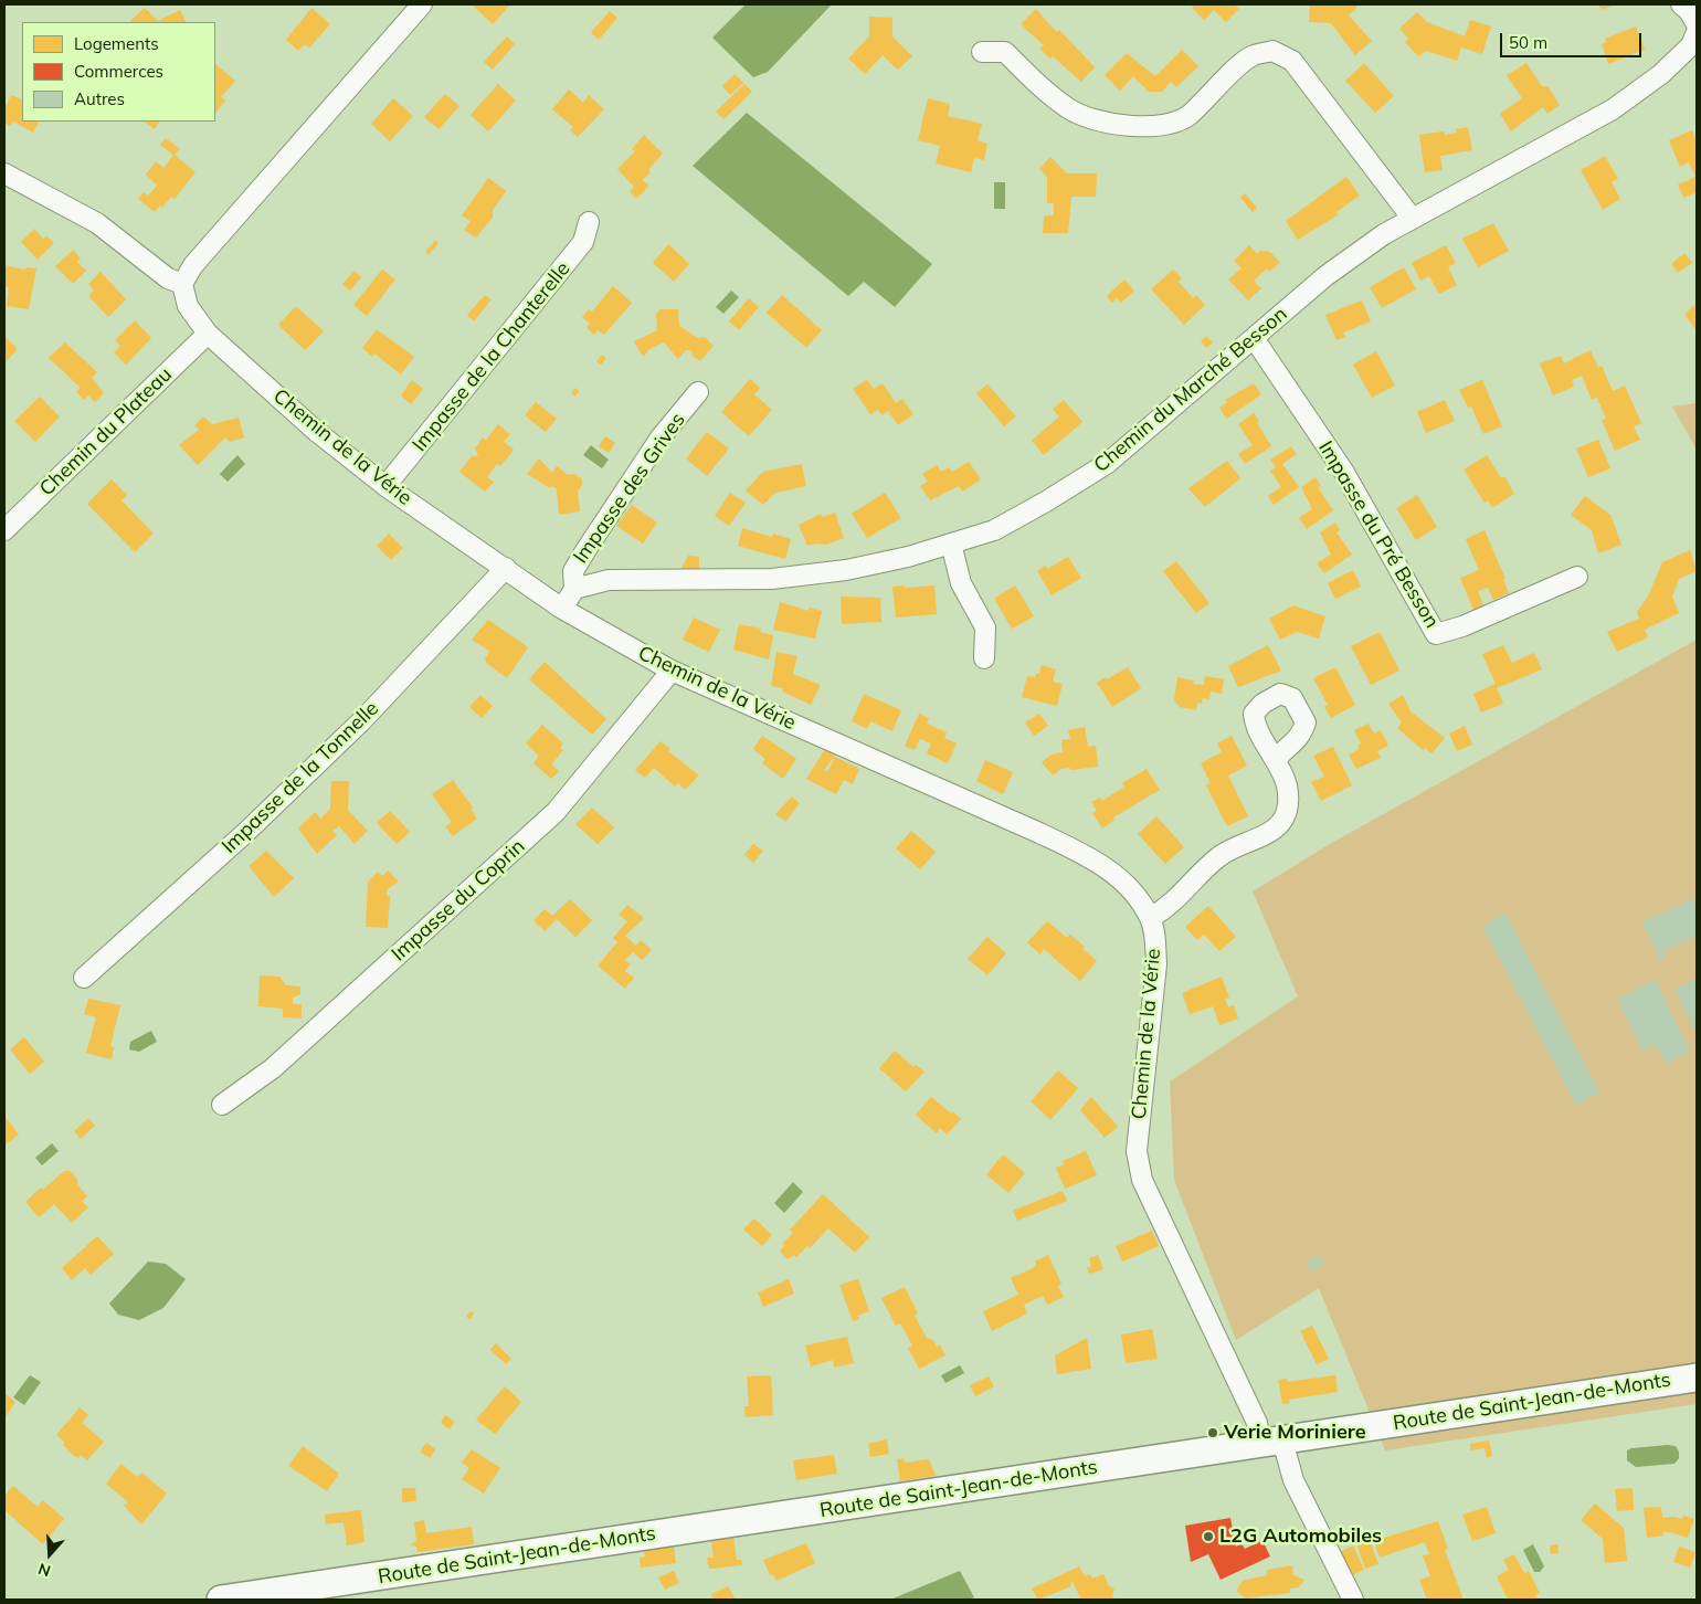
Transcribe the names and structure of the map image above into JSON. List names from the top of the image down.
{
  "streets": {
    "main road": ["Route de Saint-Jean-de-Monts"],
    "street": [
      "Impasse de la Chanterelle",
      "Chemin du Marché Besson",
      "Chemin du Plateau",
      "Chemin de la Vérie",
      "Impasse des Grives",
      "Impasse du Pré Besson",
      "Impasse de la Tonnelle",
      "Impasse du Coprin"
    ]
  },
  "crossings": [
    ["Impasse de la Chanterelle", "Chemin de la Vérie"],
    ["Chemin du Marché Besson", "Impasse des Grives"],
    ["Chemin du Marché Besson", "Impasse du Pré Besson"],
    ["Chemin du Plateau", "Chemin de la Vérie"],
    ["Chemin de la Vérie", "Impasse de la Tonnelle"],
    ["Chemin de la Vérie", "Impasse du Coprin"],
    ["Chemin de la Vérie", "Route de Saint-Jean-de-Monts"]
  ],
  "places": ["Verie Moriniere", "L2G Automobiles"],
  "legend": ["Logements", "Commerces", "Autres"],
  "scale_bar": "50 m",
  "north": "bottom"
}
